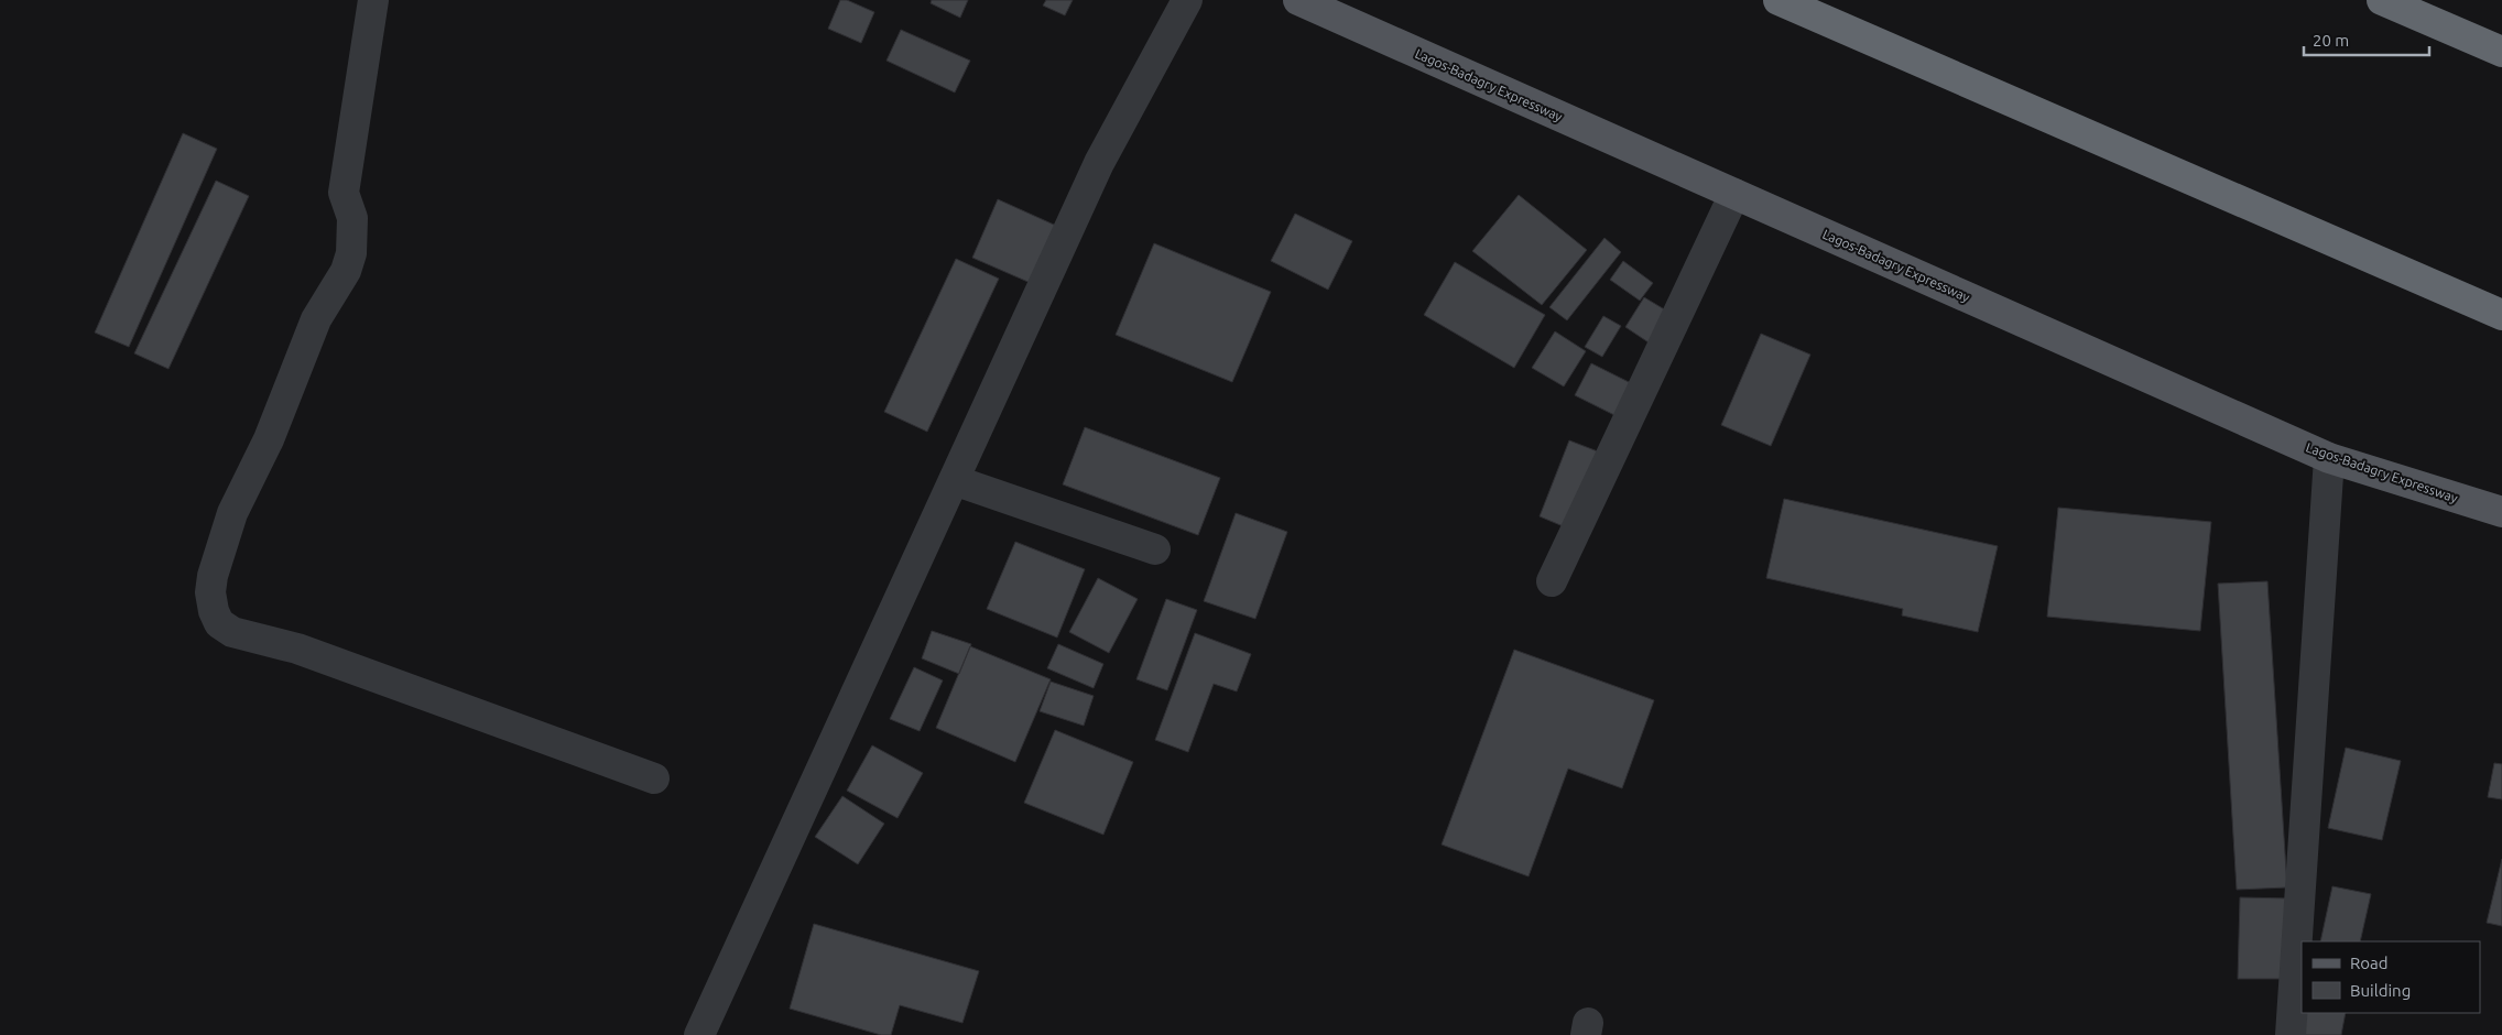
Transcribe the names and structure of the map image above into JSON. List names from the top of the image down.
{
  "streets": {
    "main road": ["Lagos-Badagry Expressway"]
  },
  "legend": ["Road", "Building"],
  "scale_bar": "20 m"
}
